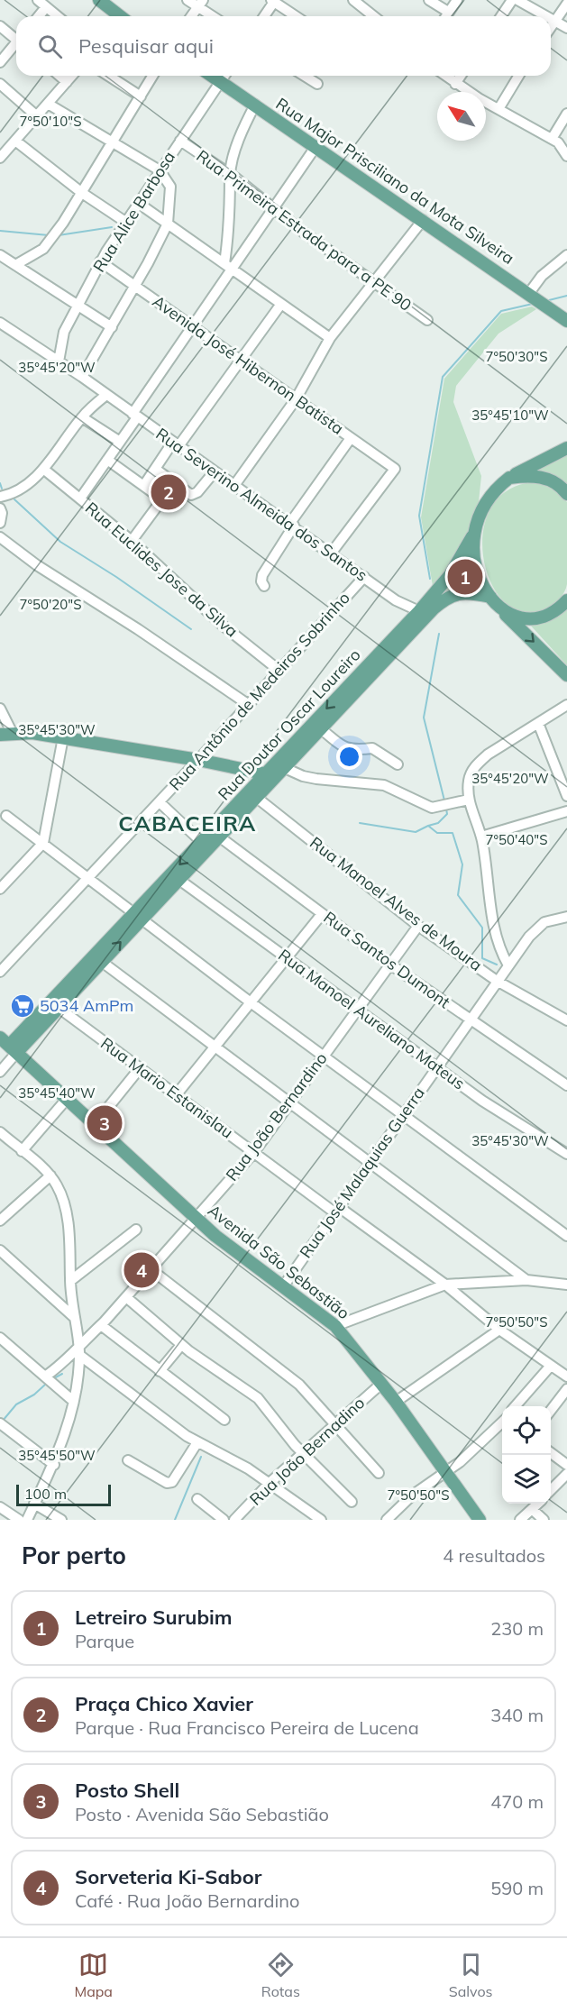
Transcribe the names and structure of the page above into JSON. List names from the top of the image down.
{
  "streets": {
    "main road": ["Rua Major Prisciliano da Mota Silveira", "Rua Doutor Oscar Loureiro", "Avenida São Sebastião"],
    "street": [
      "Rua Alice Barbosa",
      "Rua Primeira Estrada para a PE 90",
      "Avenida José Hibernon Batista",
      "Rua Severino Almeida dos Santos",
      "Rua Euclides Jose da Silva",
      "Rua Antônio de Medeiros Sobrinho",
      "Rua Manoel Alves de Moura",
      "Rua Santos Dumont",
      "Rua Manoel Aureliano Mateus",
      "Rua Mario Estanislau",
      "Rua João Bernardino",
      "Rua José Malaquias Guerra",
      "Rua João Bernadino"
    ]
  },
  "crossings": [
    ["Rua Major Prisciliano da Mota Silveira", "Rua Alice Barbosa"],
    ["Rua Alice Barbosa", "Rua Primeira Estrada para a PE 90"],
    ["Rua Alice Barbosa", "Avenida José Hibernon Batista"],
    ["Rua Alice Barbosa", "Rua Severino Almeida dos Santos"],
    ["Avenida José Hibernon Batista", "Rua Severino Almeida dos Santos"],
    ["Rua Severino Almeida dos Santos", "Rua Antônio de Medeiros Sobrinho"],
    ["Rua Severino Almeida dos Santos", "Rua Doutor Oscar Loureiro"],
    ["Rua Euclides Jose da Silva", "Rua Antônio de Medeiros Sobrinho"],
    ["Rua Doutor Oscar Loureiro", "Rua Manoel Alves de Moura"],
    ["Rua Doutor Oscar Loureiro", "Rua Santos Dumont"],
    ["Rua Doutor Oscar Loureiro", "Rua Manoel Aureliano Mateus"],
    ["Rua Doutor Oscar Loureiro", "Rua Mario Estanislau"],
    ["Rua Doutor Oscar Loureiro", "Avenida São Sebastião"],
    ["Rua Manoel Alves de Moura", "Rua João Bernardino"],
    ["Rua Manoel Alves de Moura", "Rua José Malaquias Guerra"],
    ["Rua Santos Dumont", "Rua João Bernardino"],
    ["Rua Santos Dumont", "Rua José Malaquias Guerra"],
    ["Rua Manoel Aureliano Mateus", "Rua João Bernardino"],
    ["Rua Manoel Aureliano Mateus", "Rua José Malaquias Guerra"],
    ["Rua Mario Estanislau", "Rua João Bernardino"],
    ["Rua Mario Estanislau", "Rua José Malaquias Guerra"],
    ["Rua João Bernardino", "Avenida São Sebastião"],
    ["Rua José Malaquias Guerra", "Avenida São Sebastião"],
    ["Avenida São Sebastião", "Rua João Bernadino"]
  ],
  "districts": ["CABACEIRA"],
  "places": {
    "supermarket": ["5034 AmPm"]
  },
  "scale_bar": "100 m",
  "north": "top left",
  "page": {
    "search": "Pesquisar aqui",
    "pins": [
      "2",
      "1",
      "3",
      "4"
    ],
    "scale": "100 m",
    "heading": ["Por perto", "4 resultados"],
    "list": [
      {
        "mark": "1",
        "name": "Letreiro Surubim",
        "note": "Parque",
        "value": "230 m"
      },
      {
        "mark": "2",
        "name": "Praça Chico Xavier",
        "note": "Parque · Rua Francisco Pereira de Lucena",
        "value": "340 m"
      },
      {
        "mark": "3",
        "name": "Posto Shell",
        "note": "Posto · Avenida São Sebastião",
        "value": "470 m"
      },
      {
        "mark": "4",
        "name": "Sorveteria Ki-Sabor",
        "note": "Café · Rua João Bernardino",
        "value": "590 m"
      }
    ],
    "nav": ["Mapa", "Rotas", "Salvos"]
  },
  "coordinates": [
    "7°50'10\"S",
    "7°50'30\"S",
    "35°45'20\"W",
    "35°45'10\"W",
    "7°50'20\"S",
    "35°45'30\"W",
    "7°50'40\"S",
    "35°45'40\"W",
    "7°50'50\"S",
    "35°45'50\"W"
  ]
}
